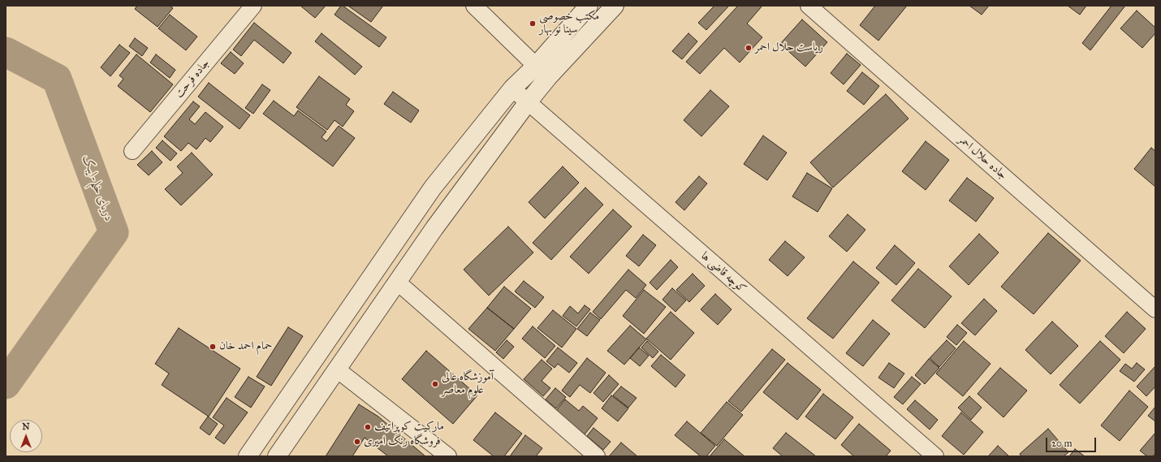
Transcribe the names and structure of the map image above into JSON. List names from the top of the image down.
{
  "streets": {
    "street": ["جاده فرحت", "جاده حلال احمر", "کوچه قاضی ها"]
  },
  "water": ["دریای خلم-ایبک"],
  "places": [
    "مکتب خصوصی سینا نو بهار",
    "ریاست حلال احمر",
    "حمام احمد خان",
    "آموزشگاه عالی علوم معاصر",
    "مارکیت کوپراتیف",
    "فروشگاه رنگ امیری"
  ],
  "scale_bar": "20 m",
  "north": "top"
}
